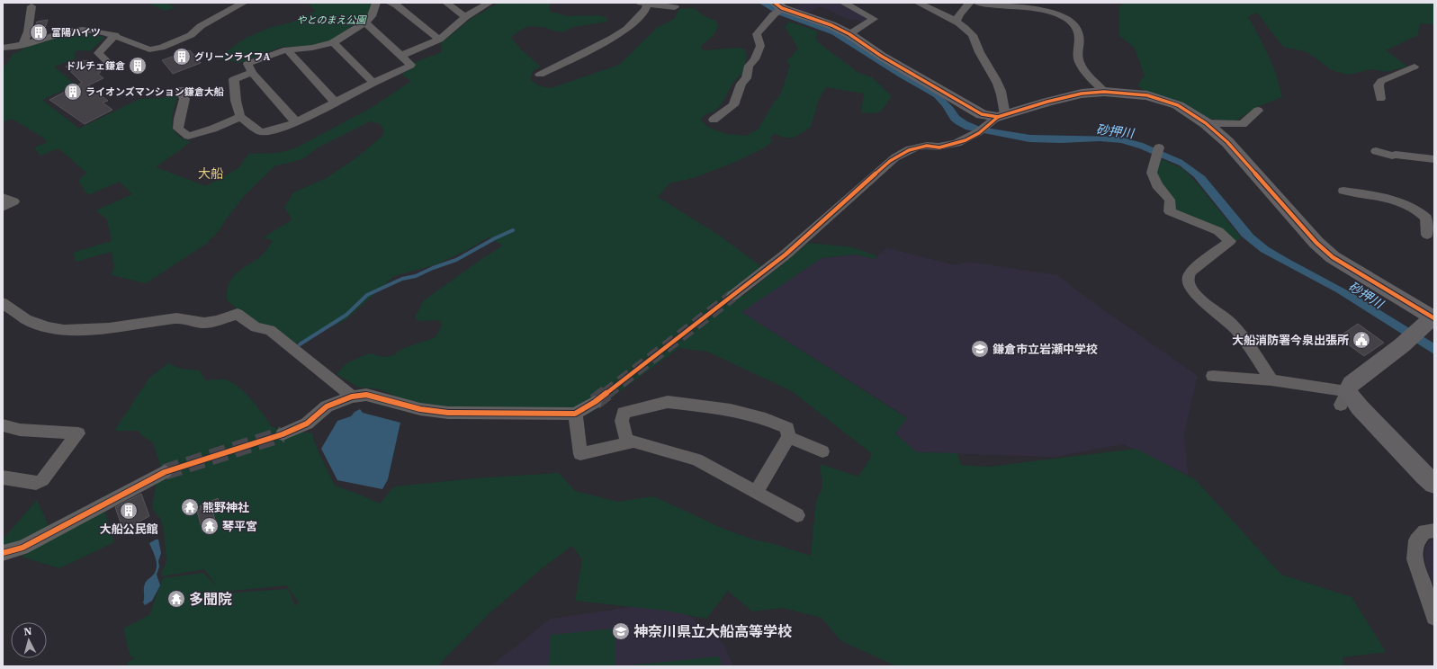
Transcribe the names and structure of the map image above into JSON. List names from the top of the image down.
{
  "districts": ["大船"],
  "water": ["砂押川"],
  "parks": ["やとのまえ公園"],
  "places": {
    "building": [
      "富陽ハイツ",
      "グリーンライフA",
      "ドルチェ鎌倉",
      "ライオンズマンション鎌倉大船",
      "大船公民館"
    ],
    "public building": ["大船消防署今泉出張所"],
    "school or university": ["鎌倉市立岩瀬中学校", "神奈川県立大船高等学校"],
    "temple": ["熊野神社", "琴平宮", "多聞院"]
  },
  "north": "top"
}
